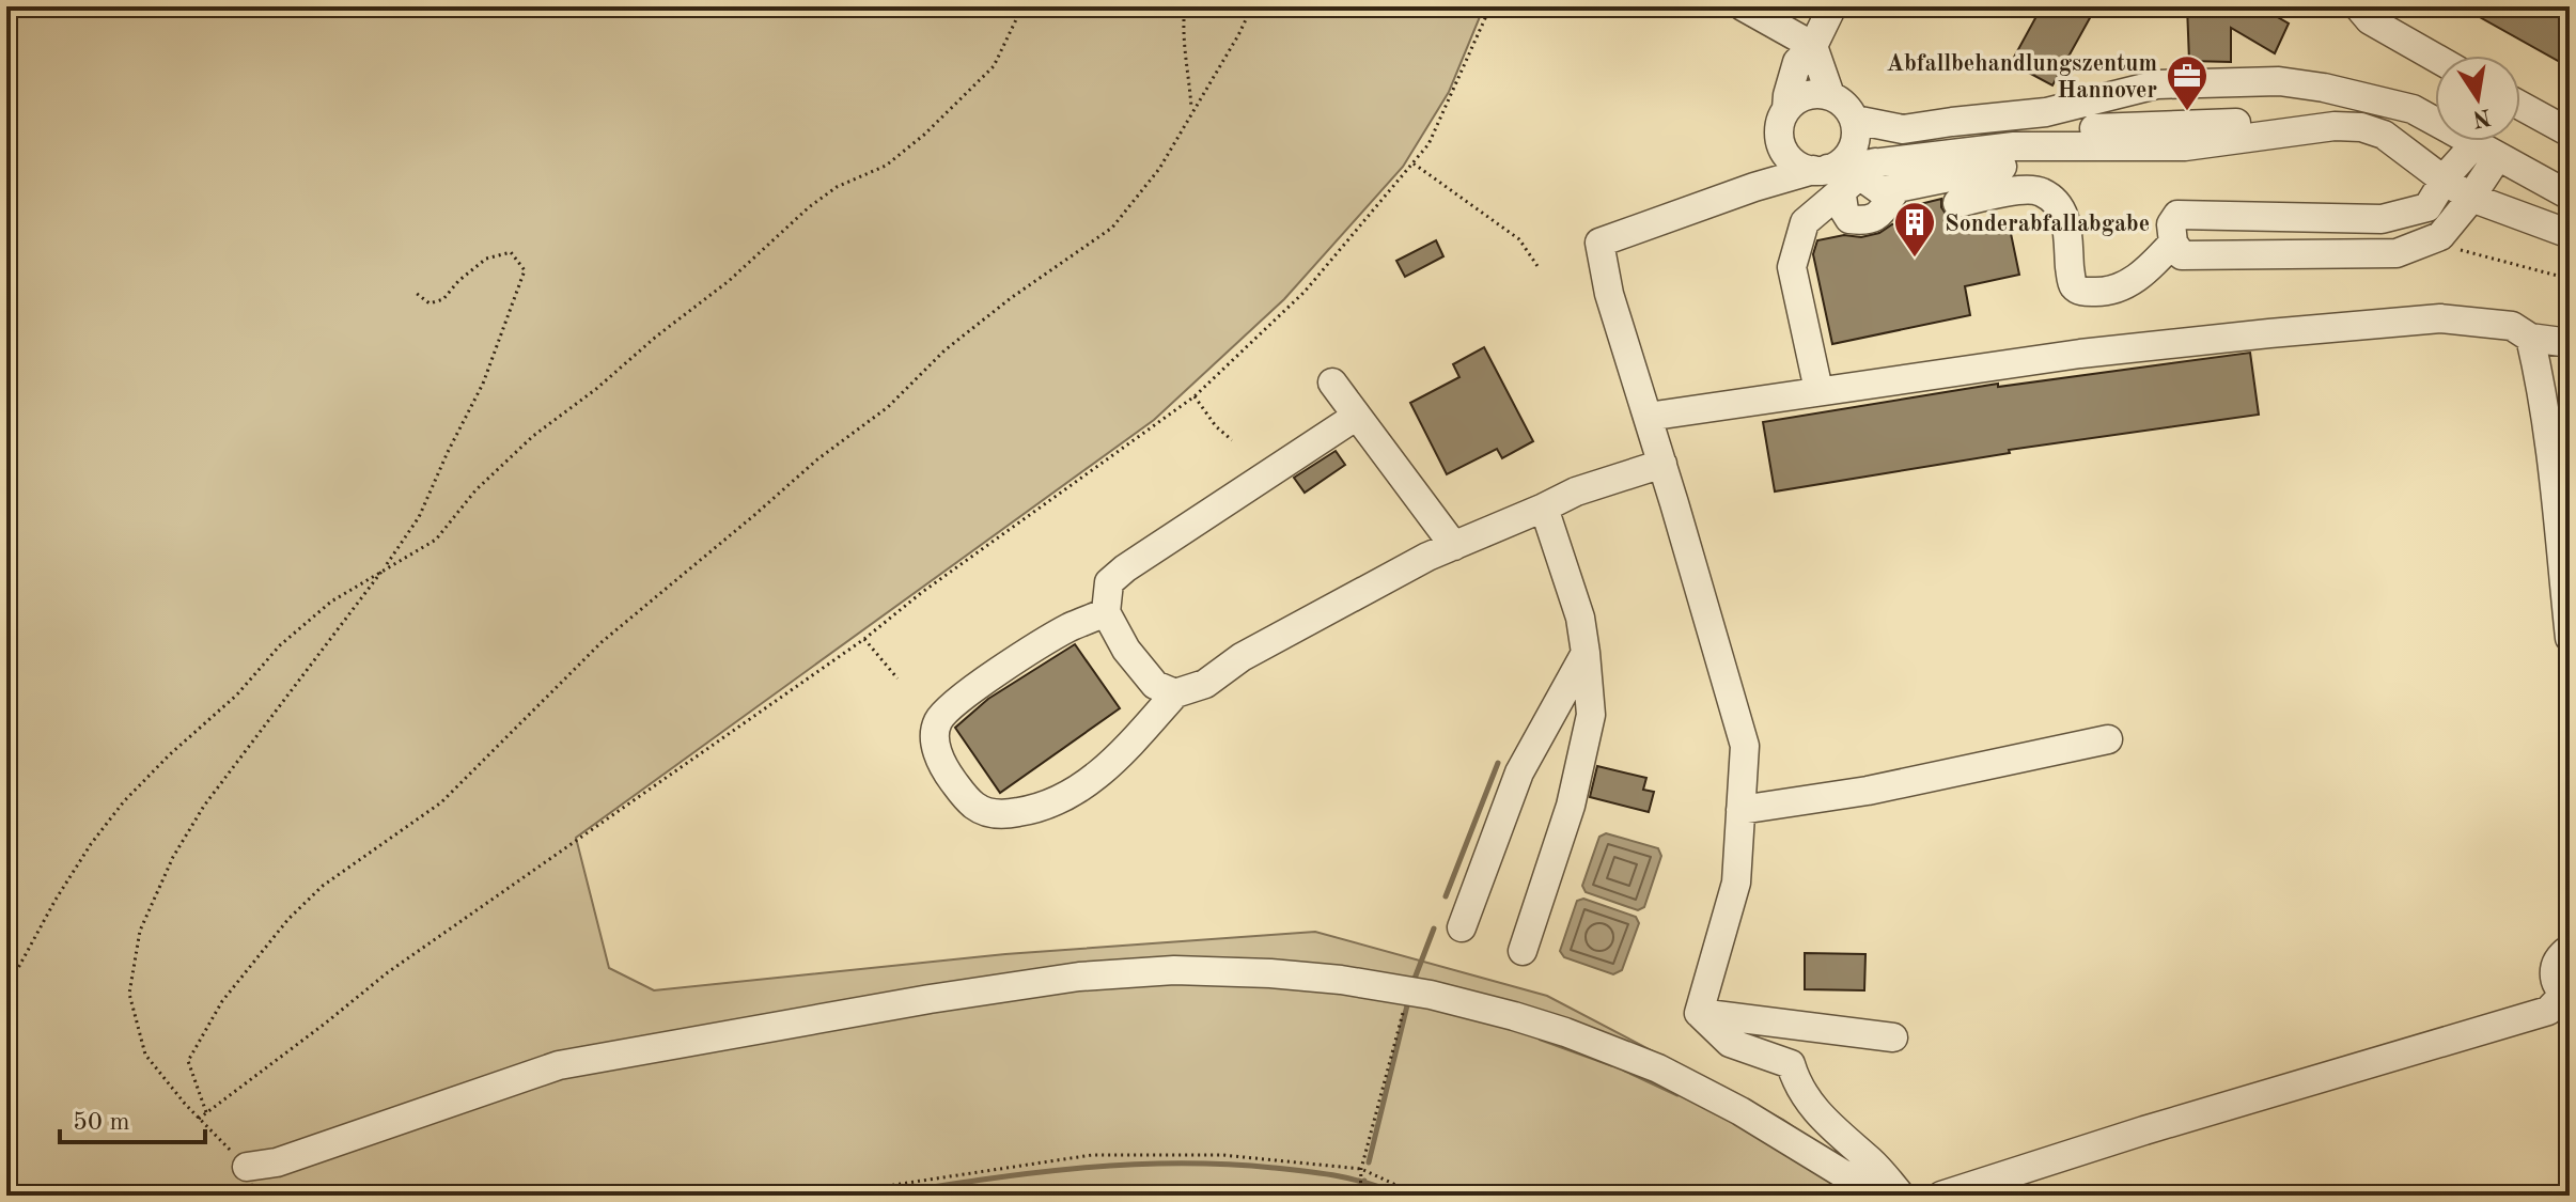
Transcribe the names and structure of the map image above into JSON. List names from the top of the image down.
{
  "places": {
    "office": ["Abfallbehandlungszentum Hannover"],
    "building": ["Sonderabfallabgabe"]
  },
  "scale_bar": "50 m",
  "north": "bottom"
}
